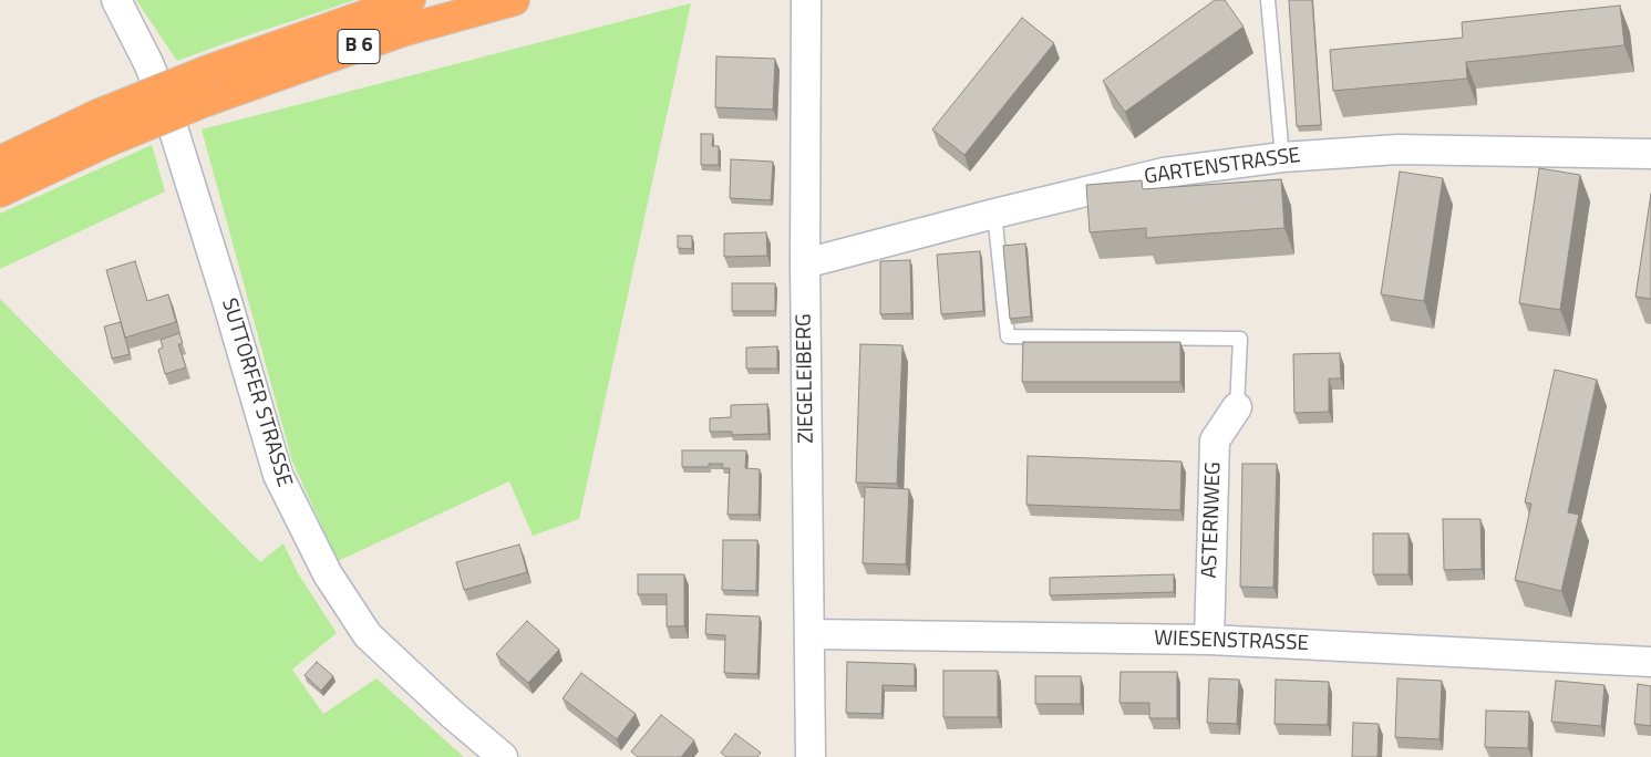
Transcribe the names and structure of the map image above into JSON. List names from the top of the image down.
{
  "streets": {
    "highway": ["B 6"],
    "street": [
      "GARTENSTRASSE",
      "ZIEGELEIBERG",
      "SUTTORFER STRASSE",
      "ASTERNWEG",
      "WIESENSTRASSE"
    ]
  },
  "crossings": [
    ["GARTENSTRASSE", "ZIEGELEIBERG"],
    ["ZIEGELEIBERG", "WIESENSTRASSE"],
    ["ASTERNWEG", "WIESENSTRASSE"]
  ]
}
